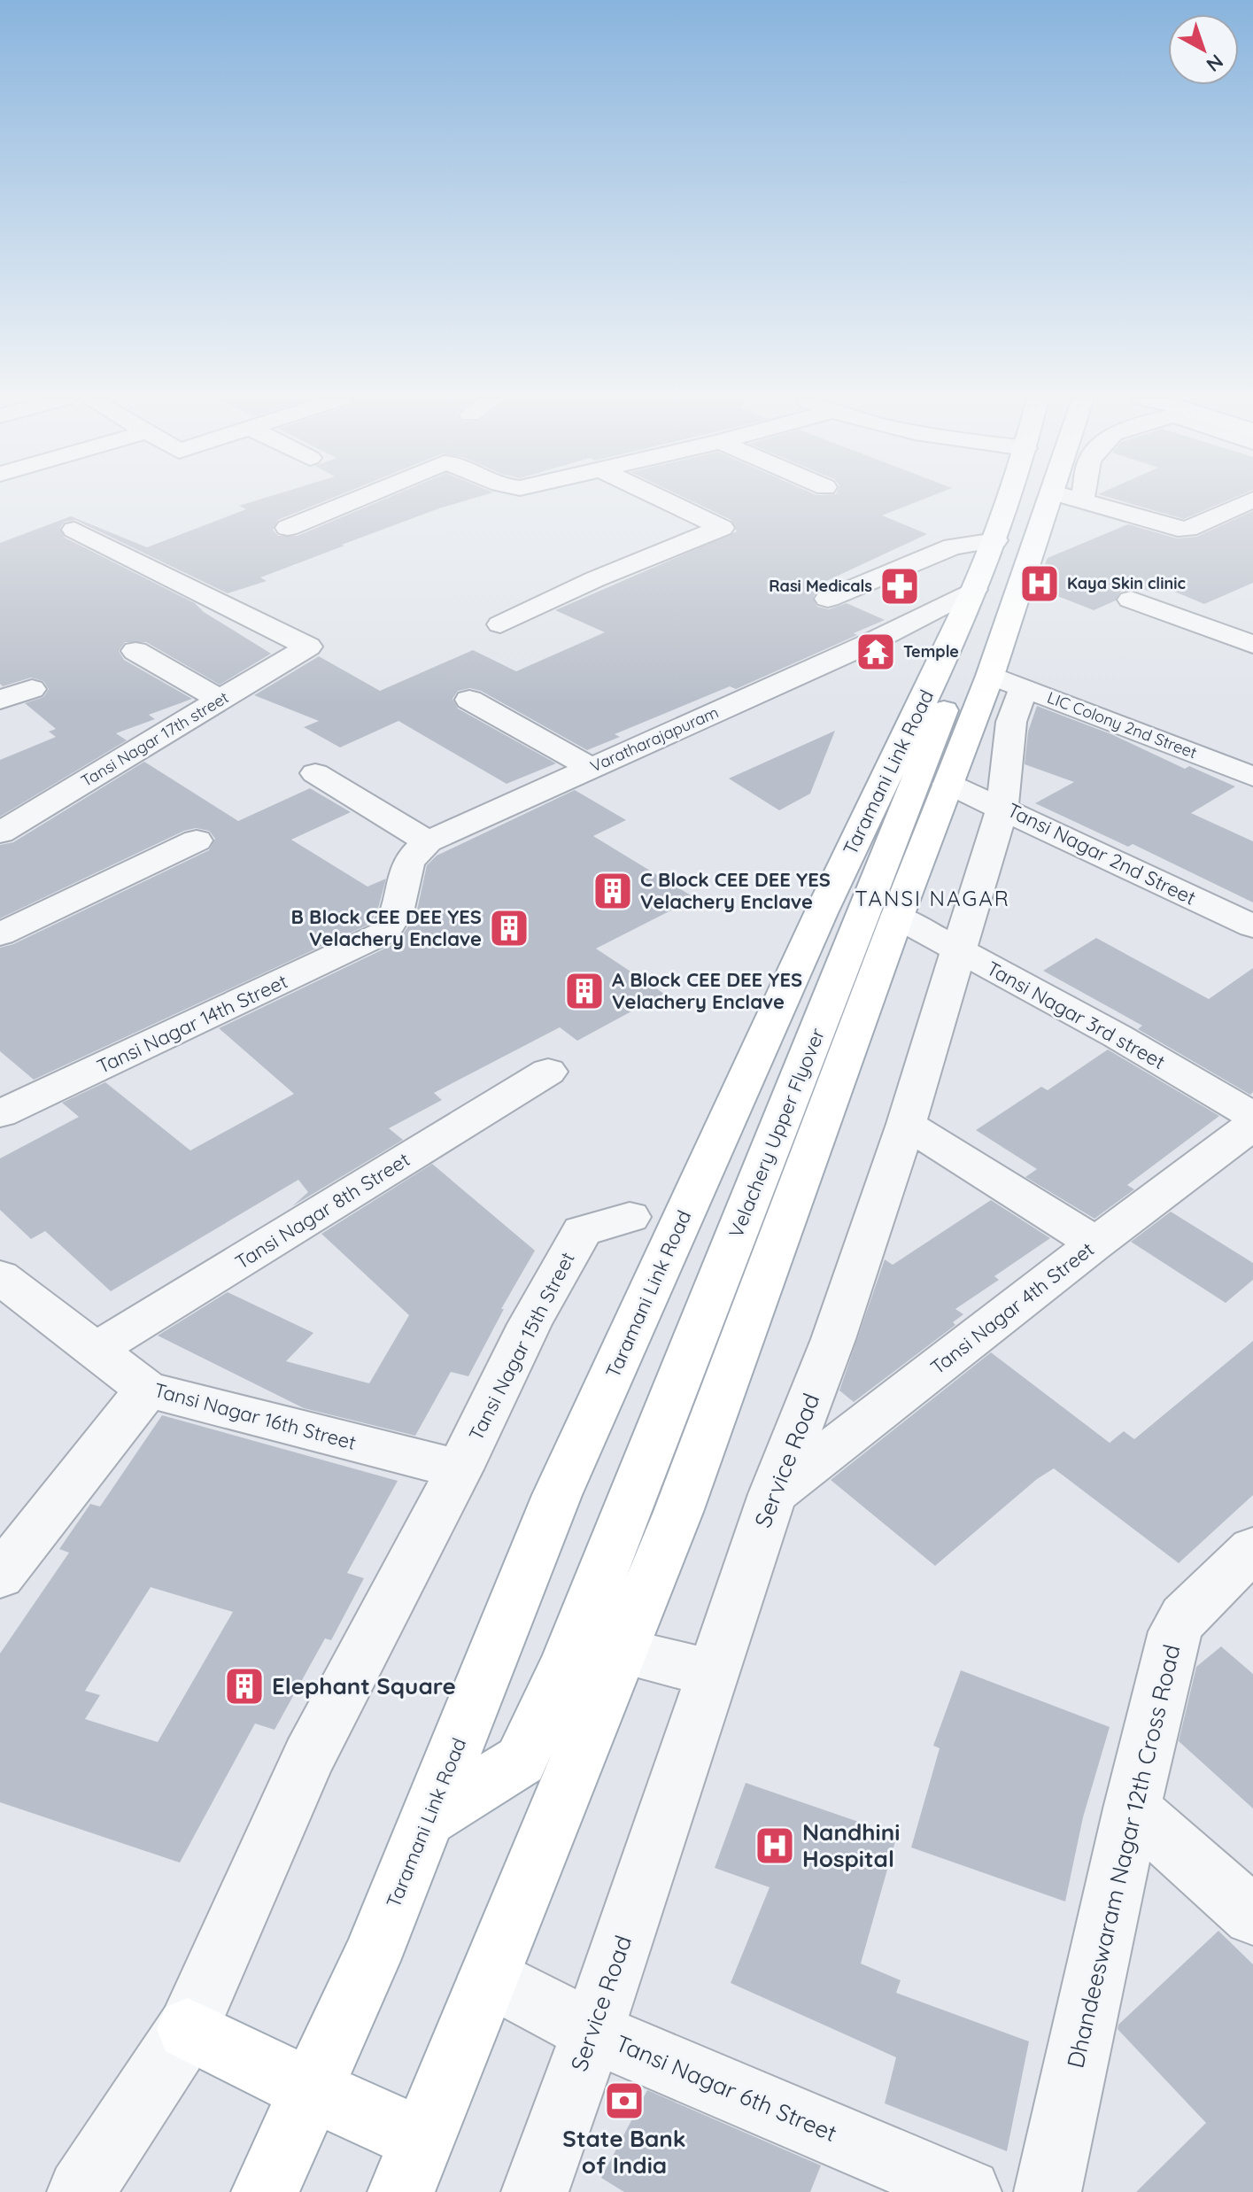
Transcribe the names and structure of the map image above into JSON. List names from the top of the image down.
{
  "streets": {
    "main road": ["Taramani Link Road", "Velachery Upper Flyover"],
    "street": [
      "LIC Colony 2nd Street",
      "Tansi Nagar 17th street",
      "Varatharajapuram",
      "Tansi Nagar 2nd Street",
      "Tansi Nagar 3rd street",
      "Tansi Nagar 14th Street",
      "Tansi Nagar 8th Street",
      "Tansi Nagar 4th Street",
      "Tansi Nagar 15th Street",
      "Tansi Nagar 16th Street",
      "Service Road",
      "Dhandeeswaram Nagar 12th Cross Road",
      "Tansi Nagar 6th Street"
    ]
  },
  "crossings": [
    ["LIC Colony 2nd Street", "Service Road"],
    ["Varatharajapuram", "Taramani Link Road"],
    ["Varatharajapuram", "Tansi Nagar 14th Street"],
    ["Taramani Link Road", "Velachery Upper Flyover"],
    ["Tansi Nagar 2nd Street", "Service Road"],
    ["Tansi Nagar 3rd street", "Service Road"],
    ["Tansi Nagar 8th Street", "Tansi Nagar 16th Street"],
    ["Tansi Nagar 4th Street", "Service Road"],
    ["Tansi Nagar 15th Street", "Tansi Nagar 16th Street"],
    ["Service Road", "Tansi Nagar 6th Street"]
  ],
  "districts": ["TANSI NAGAR"],
  "places": {
    "hospital": ["Kaya Skin clinic", "Nandhini Hospital"],
    "pharmacy": ["Rasi Medicals"],
    "temple": ["Temple"],
    "building": [
      "C Block CEE DEE YES Velachery Enclave",
      "B Block CEE DEE YES Velachery Enclave",
      "A Block CEE DEE YES Velachery Enclave",
      "Elephant Square"
    ],
    "bank": ["State Bank of India"]
  },
  "north": "bottom right"
}
